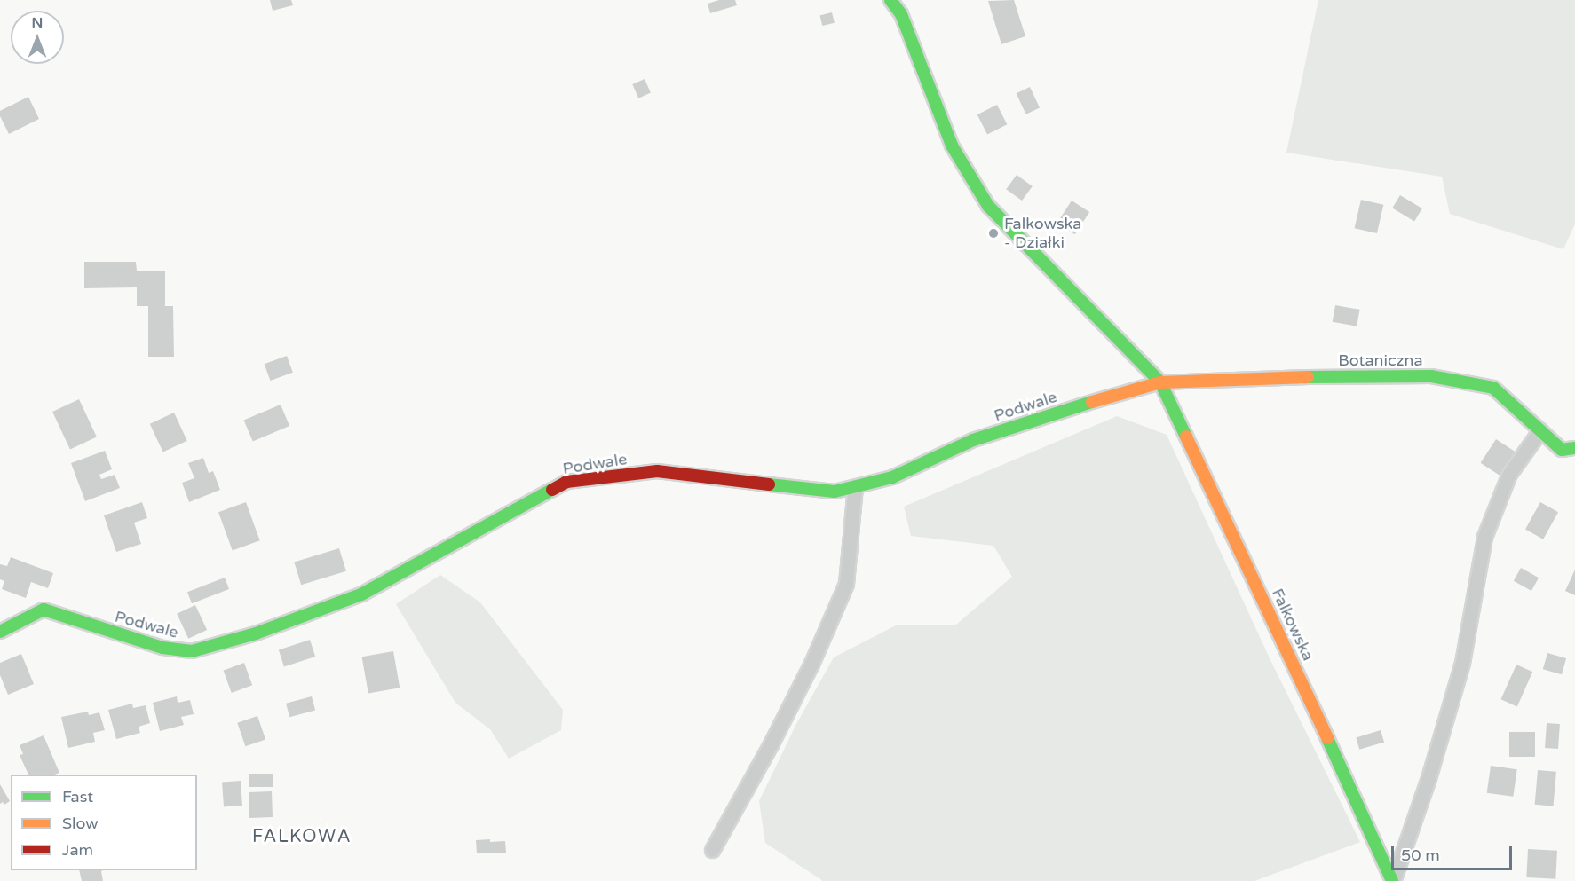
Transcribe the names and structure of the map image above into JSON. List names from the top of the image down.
{
  "streets": {
    "street": ["Botaniczna", "Podwale", "Falkowska"]
  },
  "crossings": [
    ["Botaniczna", "Podwale"],
    ["Botaniczna", "Falkowska"],
    ["Podwale", "Falkowska"]
  ],
  "districts": ["FALKOWA"],
  "places": ["Falkowska - Działki"],
  "legend": ["Fast", "Slow", "Jam"],
  "scale_bar": "50 m",
  "north": "top"
}
